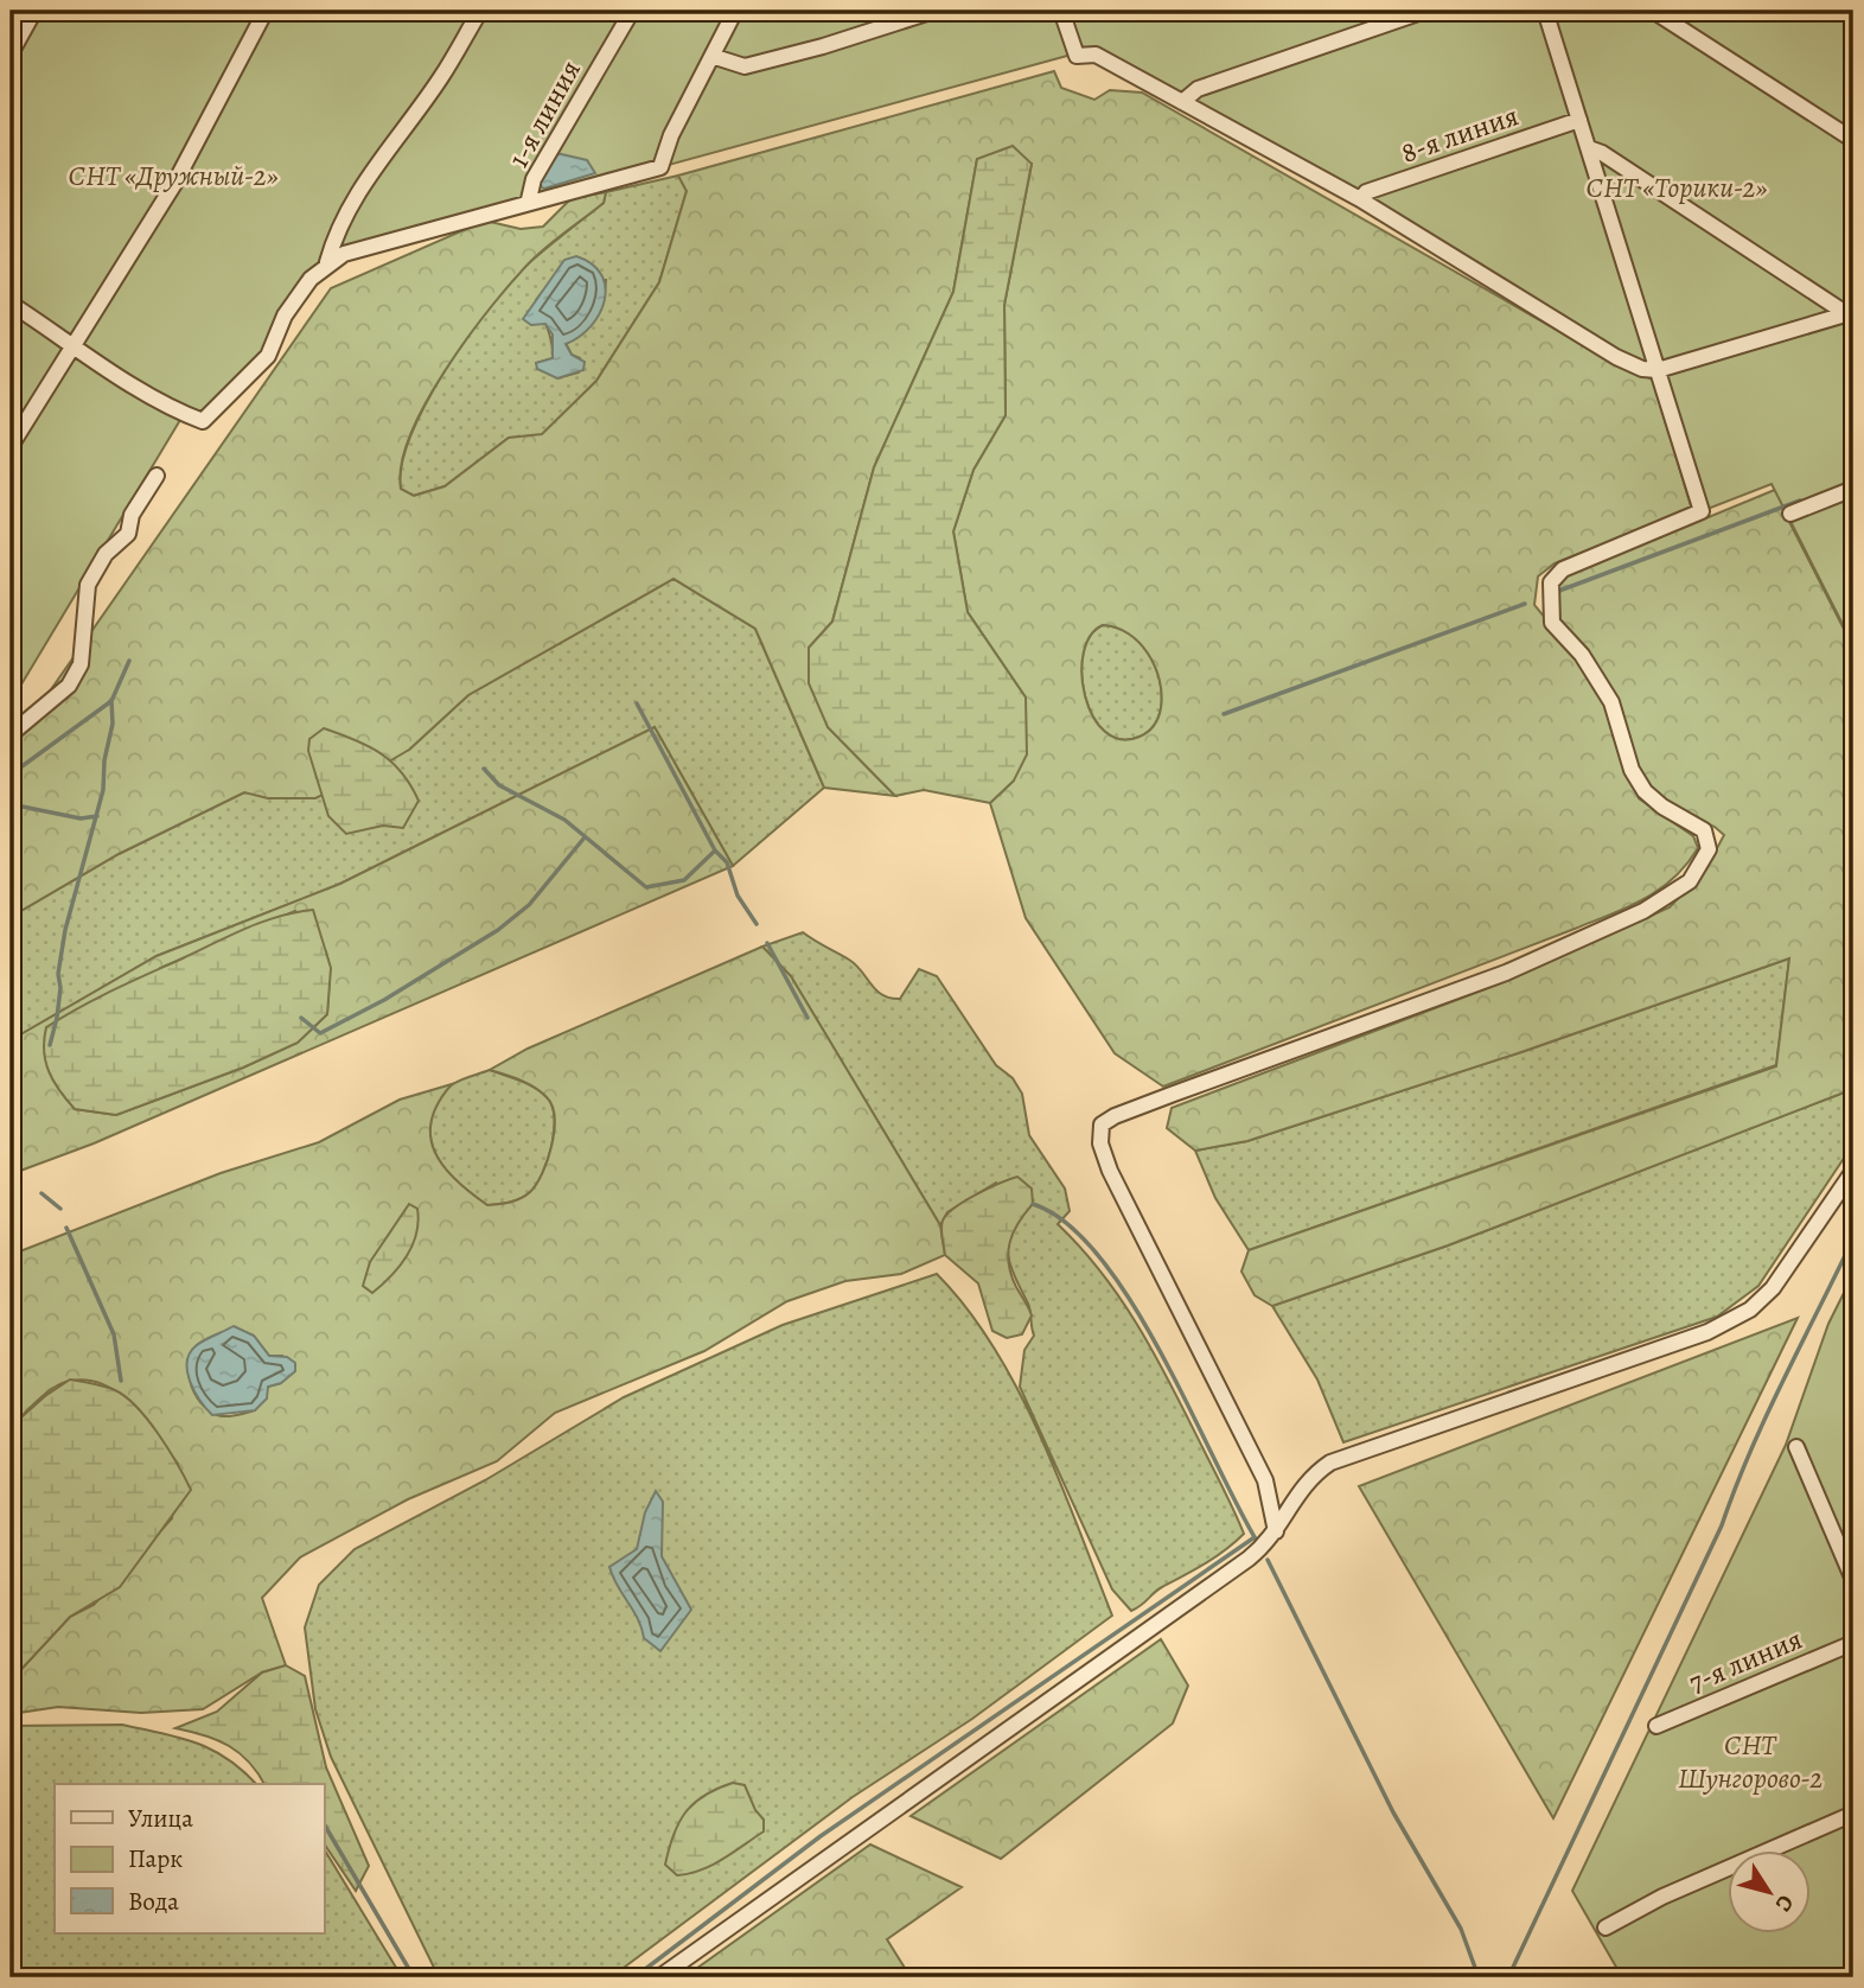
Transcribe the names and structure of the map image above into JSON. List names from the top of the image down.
{
  "streets": {
    "street": ["1-я линия", "8-я линия", "7-я линия"]
  },
  "parks": ["СНТ «Дружный-2»", "СНТ «Торики-2»", "СНТ Шунгорово-2"],
  "legend": ["Улица", "Парк", "Вода"],
  "north": "bottom right"
}
